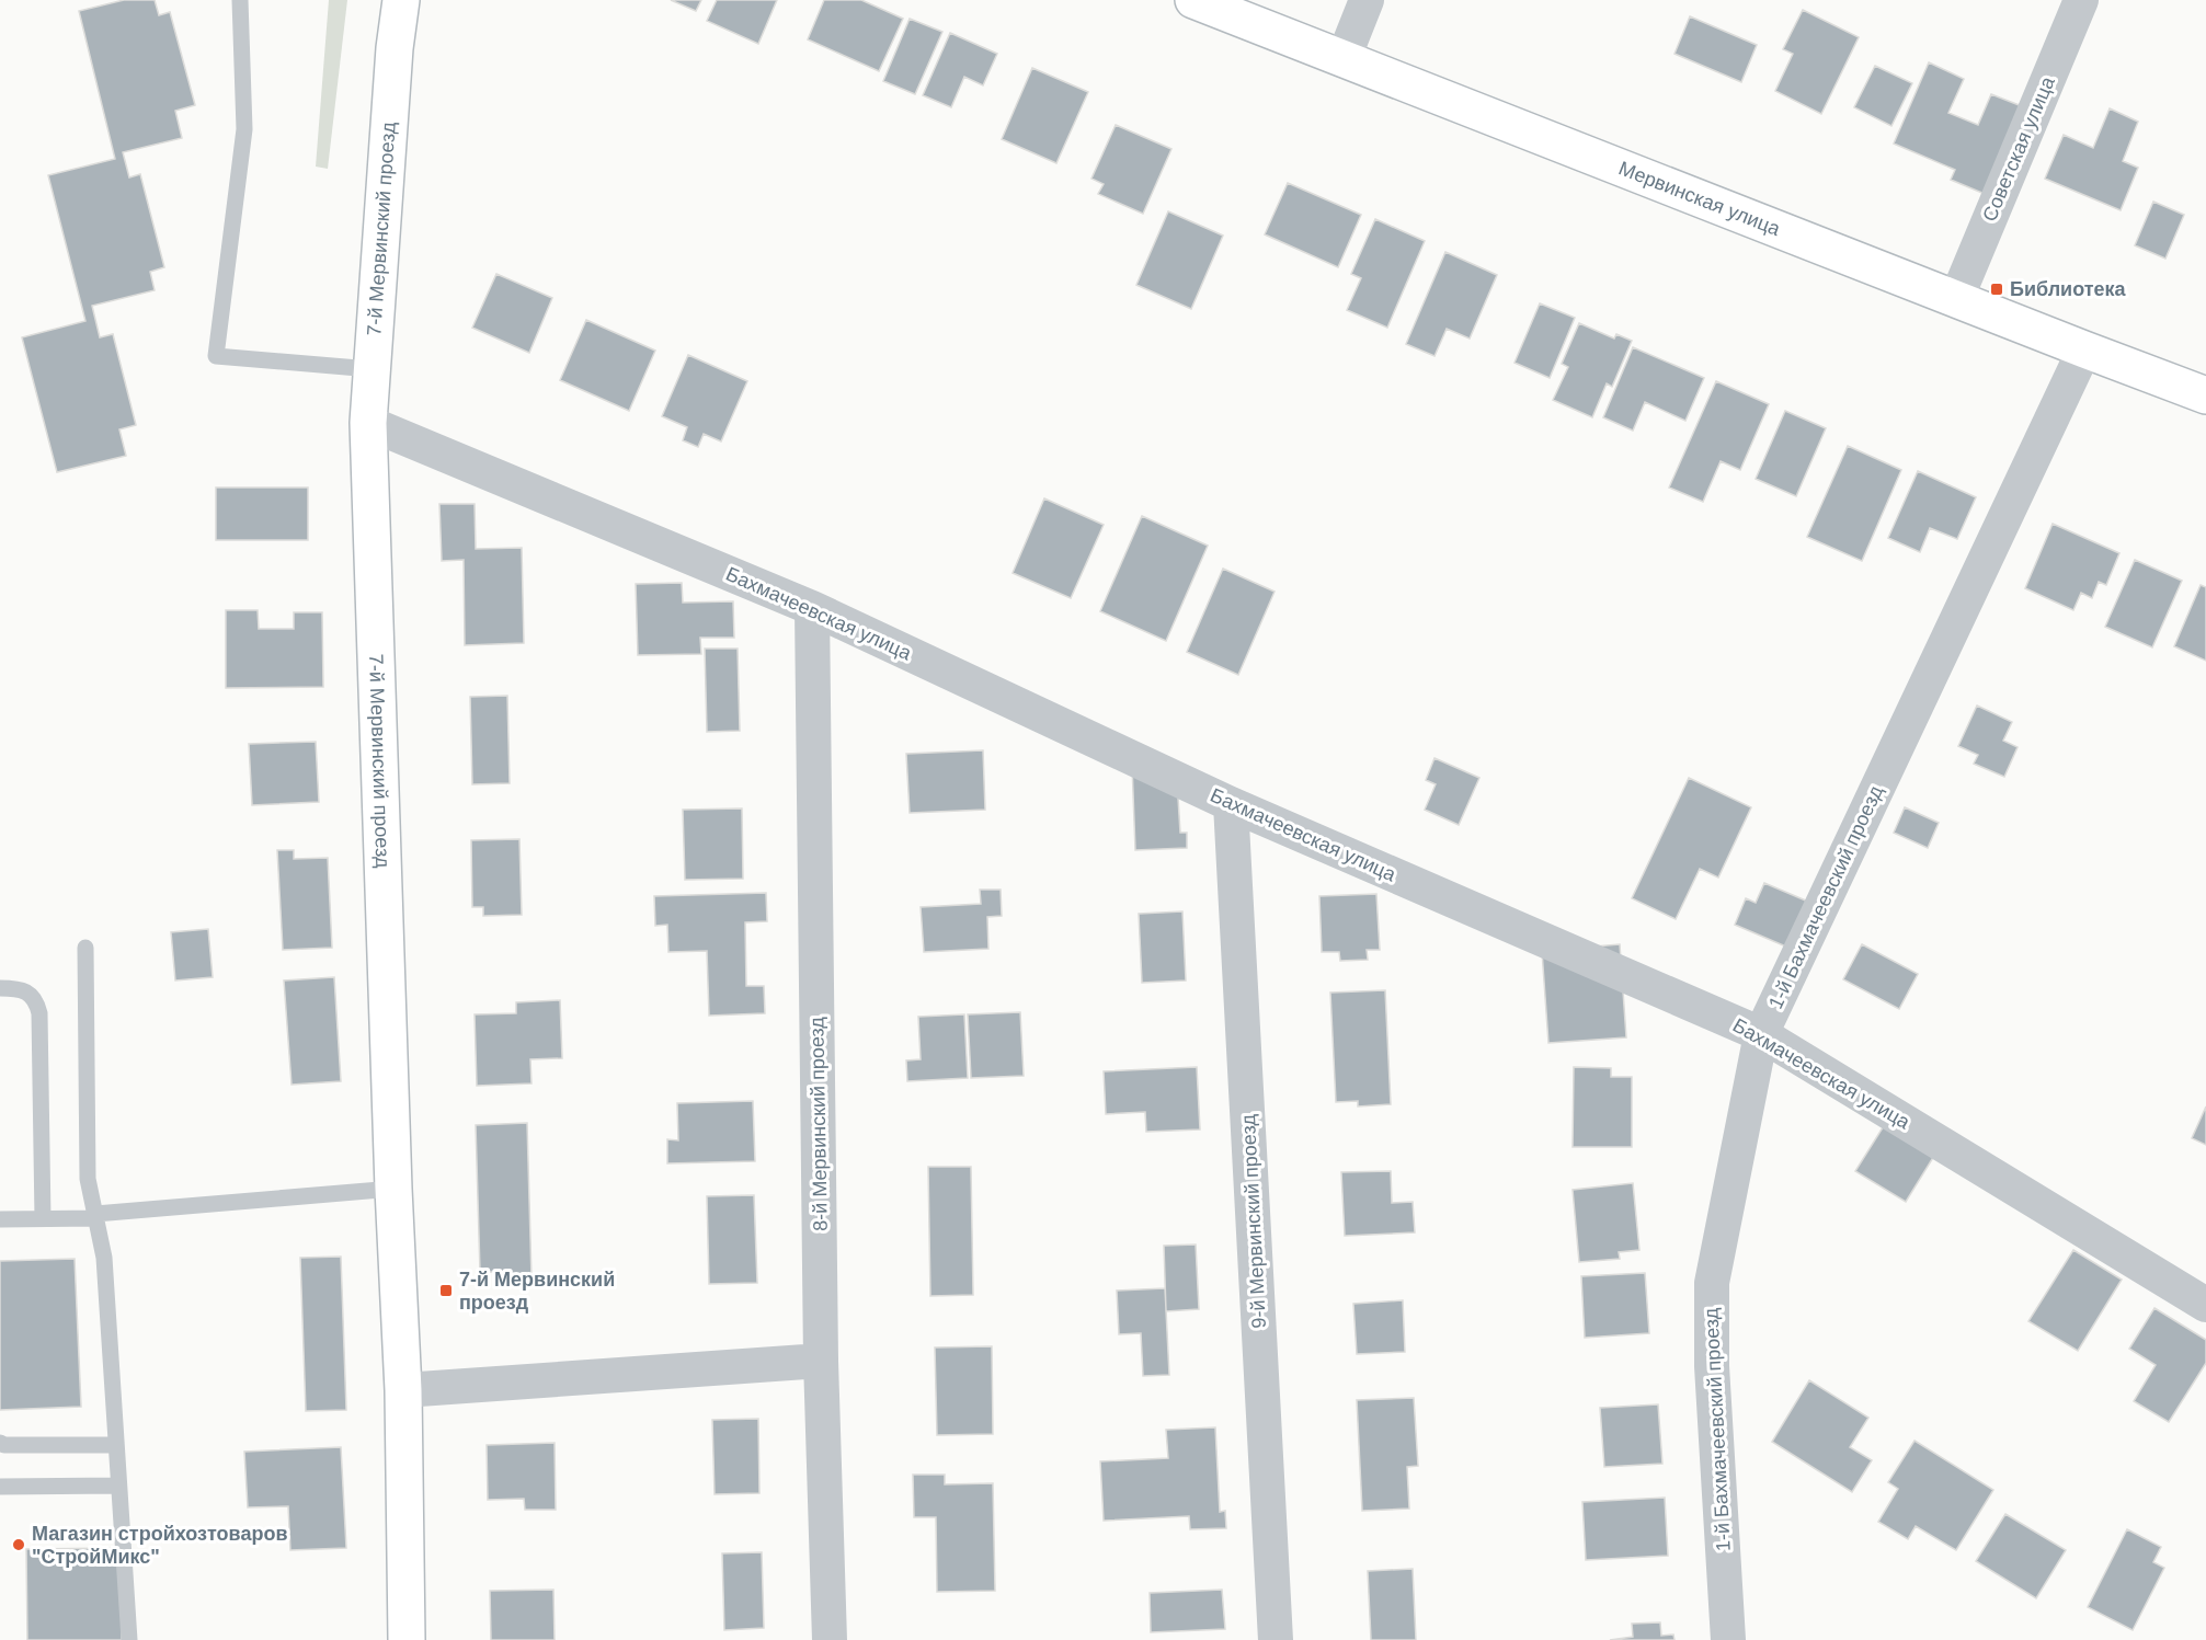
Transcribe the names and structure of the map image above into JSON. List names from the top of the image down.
{
  "streets": {
    "street": [
      "Советская улица",
      "Мервинская улица",
      "7-й Мервинский проезд",
      "Бахмачеевская улица",
      "1-й Бахмачеевский проезд",
      "8-й Мервинский проезд",
      "9-й Мервинский проезд"
    ]
  },
  "crossings": [
    ["Советская улица", "Мервинская улица"],
    ["Мервинская улица", "1-й Бахмачеевский проезд"],
    ["7-й Мервинский проезд", "Бахмачеевская улица"],
    ["Бахмачеевская улица", "1-й Бахмачеевский проезд"],
    ["Бахмачеевская улица", "8-й Мервинский проезд"],
    ["Бахмачеевская улица", "9-й Мервинский проезд"]
  ],
  "places": {
    "transit": ["Библиотека", "7-й Мервинский проезд"],
    "other": ["Магазин стройхозтоваров \"СтройМикс\""]
  }
}
